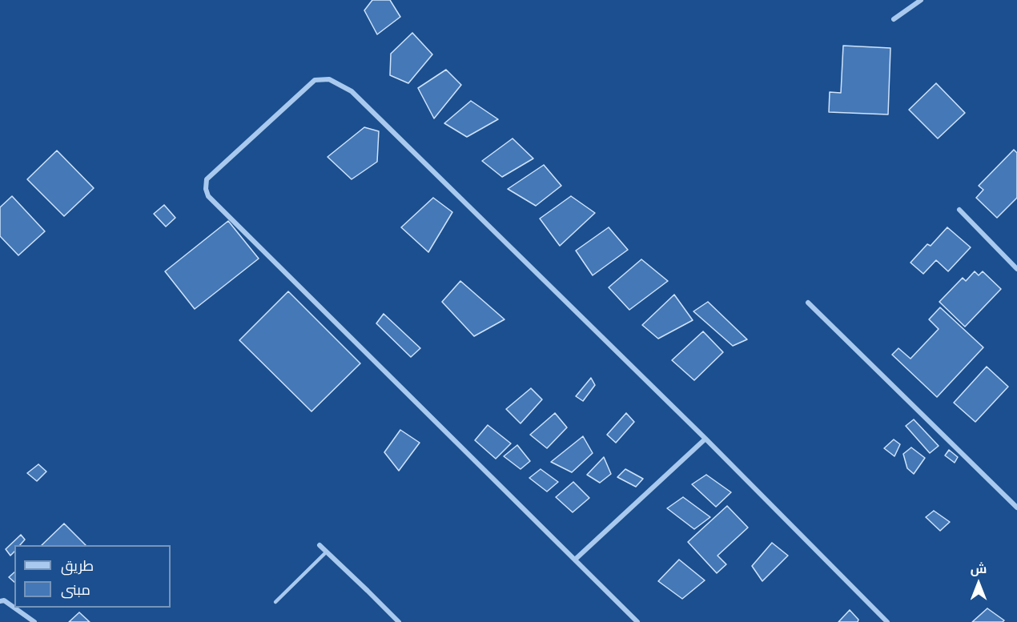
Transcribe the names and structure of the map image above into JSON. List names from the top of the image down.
{
  "legend": ["طريق", "مبنى"],
  "north": "top"
}
